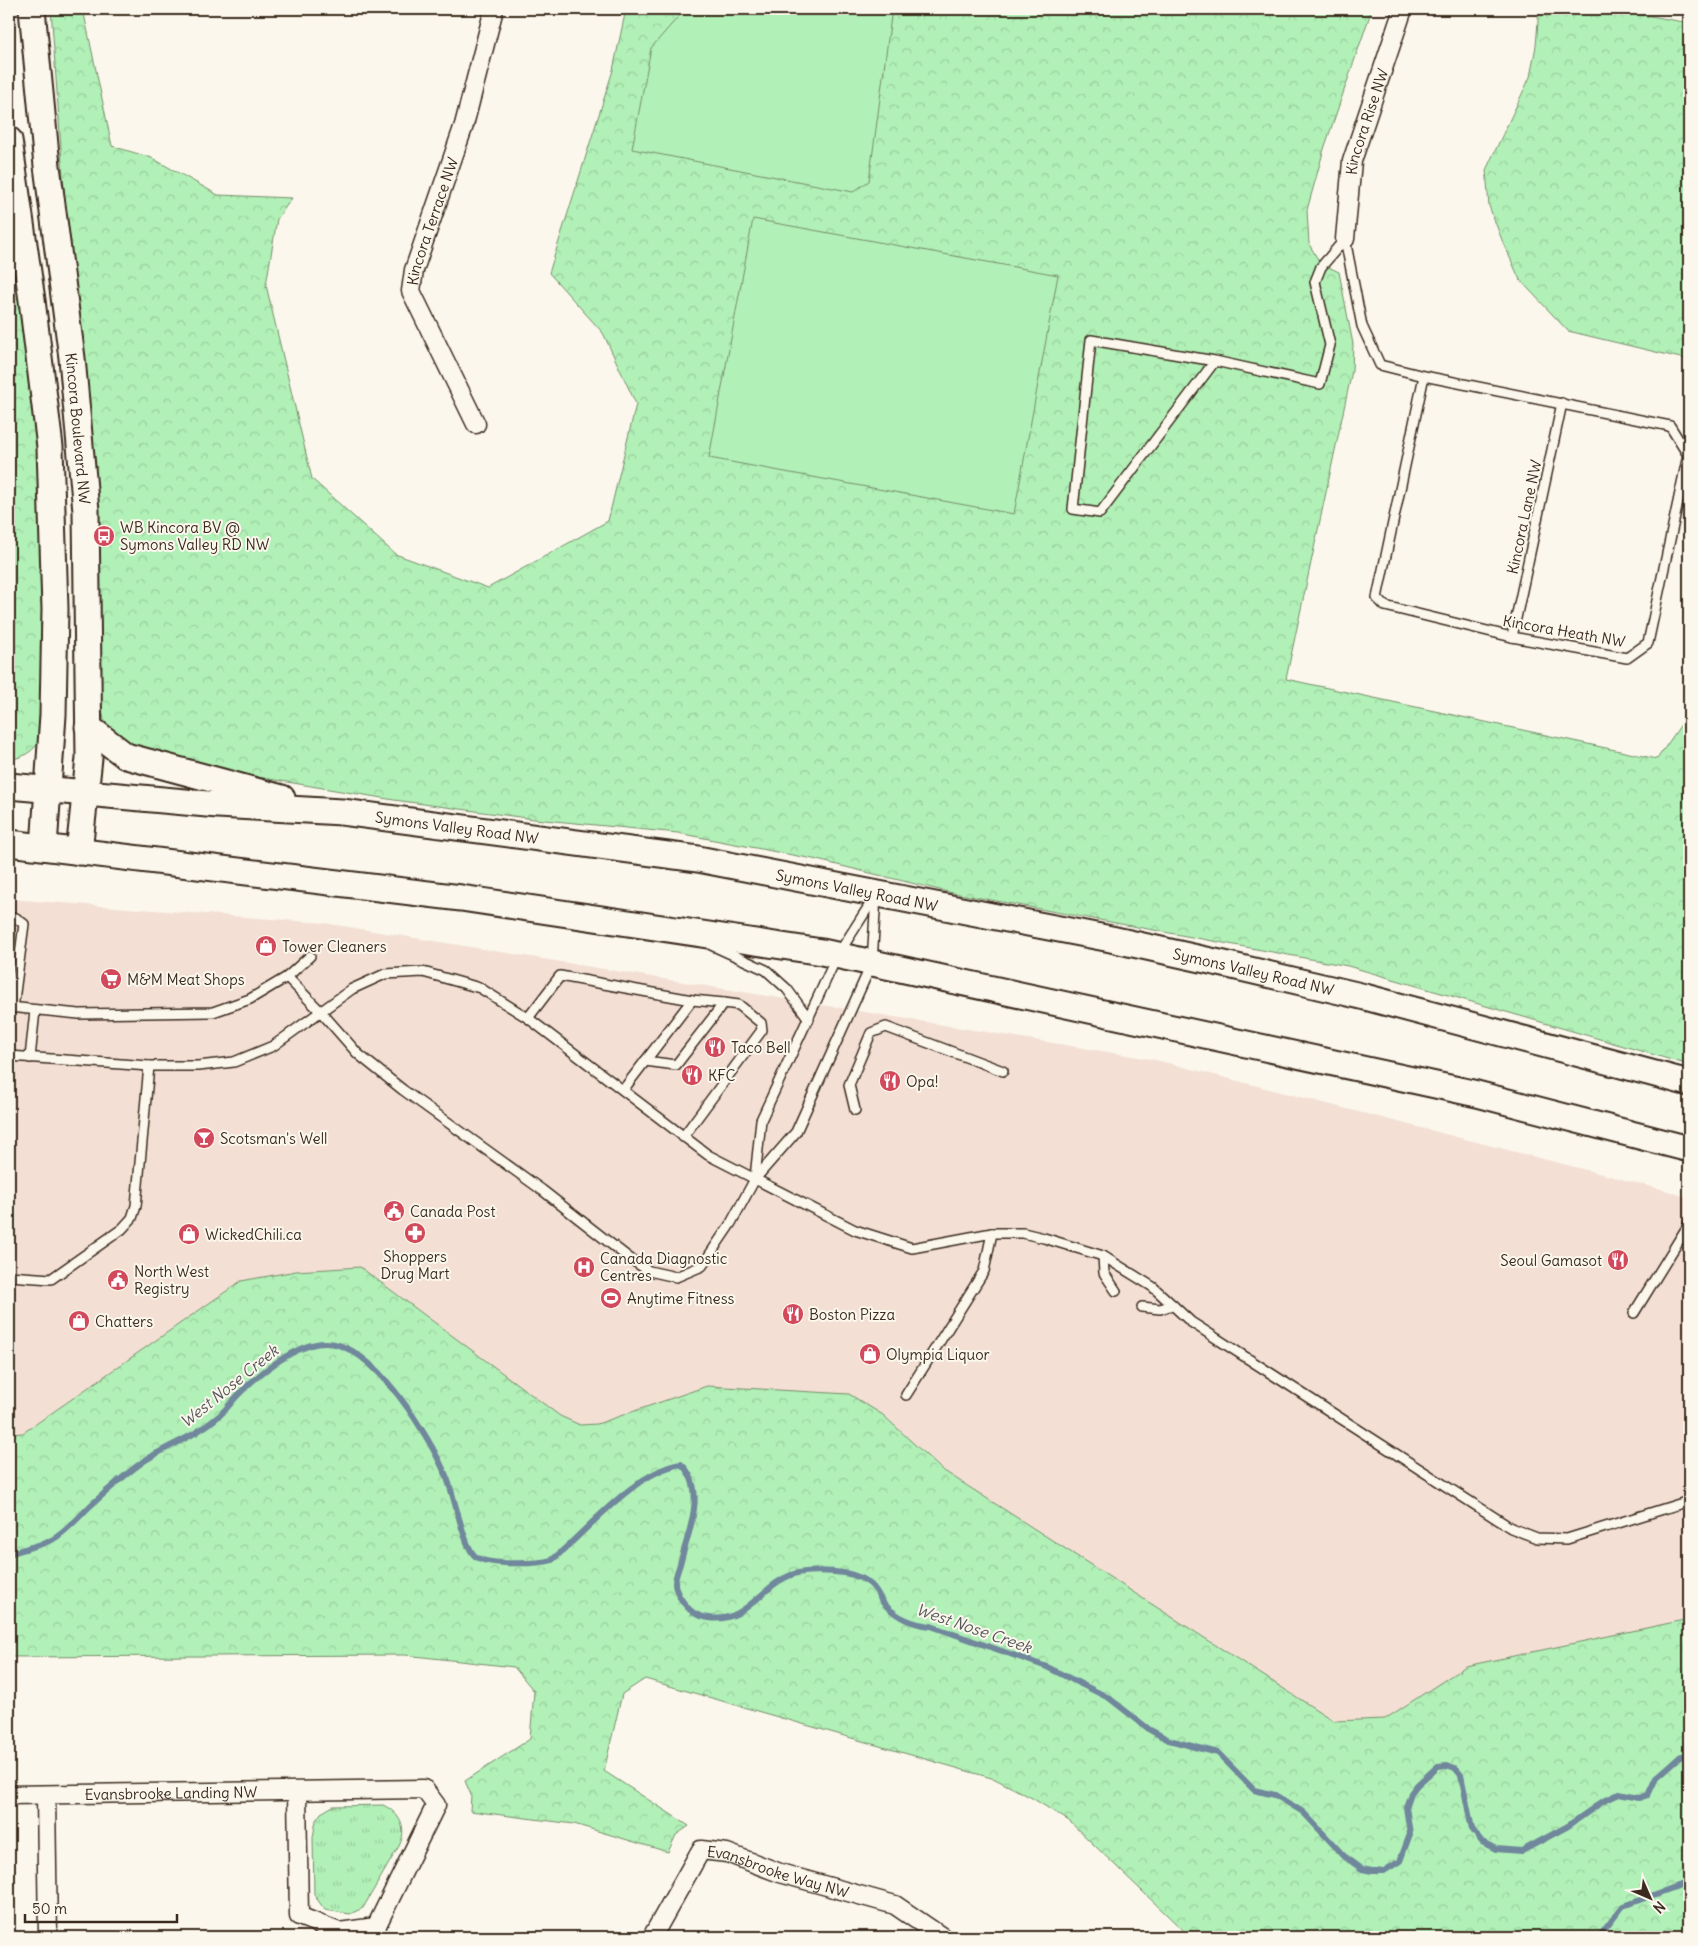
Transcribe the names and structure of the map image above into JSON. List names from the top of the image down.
{
  "streets": {
    "main road": ["Kincora Boulevard NW", "Symons Valley Road NW"],
    "street": [
      "Kincora Rise NW",
      "Kincora Terrace NW",
      "Evansbrooke Landing NW",
      "Evansbrooke Way NW"
    ],
    "lane": ["Kincora Lane NW", "Kincora Heath NW"]
  },
  "crossings": [
    ["Kincora Rise NW", "Kincora Heath NW"],
    ["Kincora Boulevard NW", "Symons Valley Road NW"],
    ["Kincora Lane NW", "Kincora Heath NW"]
  ],
  "water": ["West Nose Creek"],
  "places": {
    "bus stop": ["WB Kincora BV @ Symons Valley RD NW"],
    "shop": [
      "Tower Cleaners",
      "WickedChili.ca",
      "Chatters",
      "Olympia Liquor"
    ],
    "supermarket": ["M&M Meat Shops"],
    "restaurant": [
      "Taco Bell",
      "KFC",
      "Opa!",
      "Seoul Gamasot",
      "Boston Pizza"
    ],
    "bar": ["Scotsman's Well"],
    "public building": ["Canada Post", "North West Registry"],
    "pharmacy": ["Shoppers Drug Mart"],
    "hospital": ["Canada Diagnostic Centres"],
    "sports": ["Anytime Fitness"]
  },
  "scale_bar": "50 m",
  "north": "bottom right"
}
